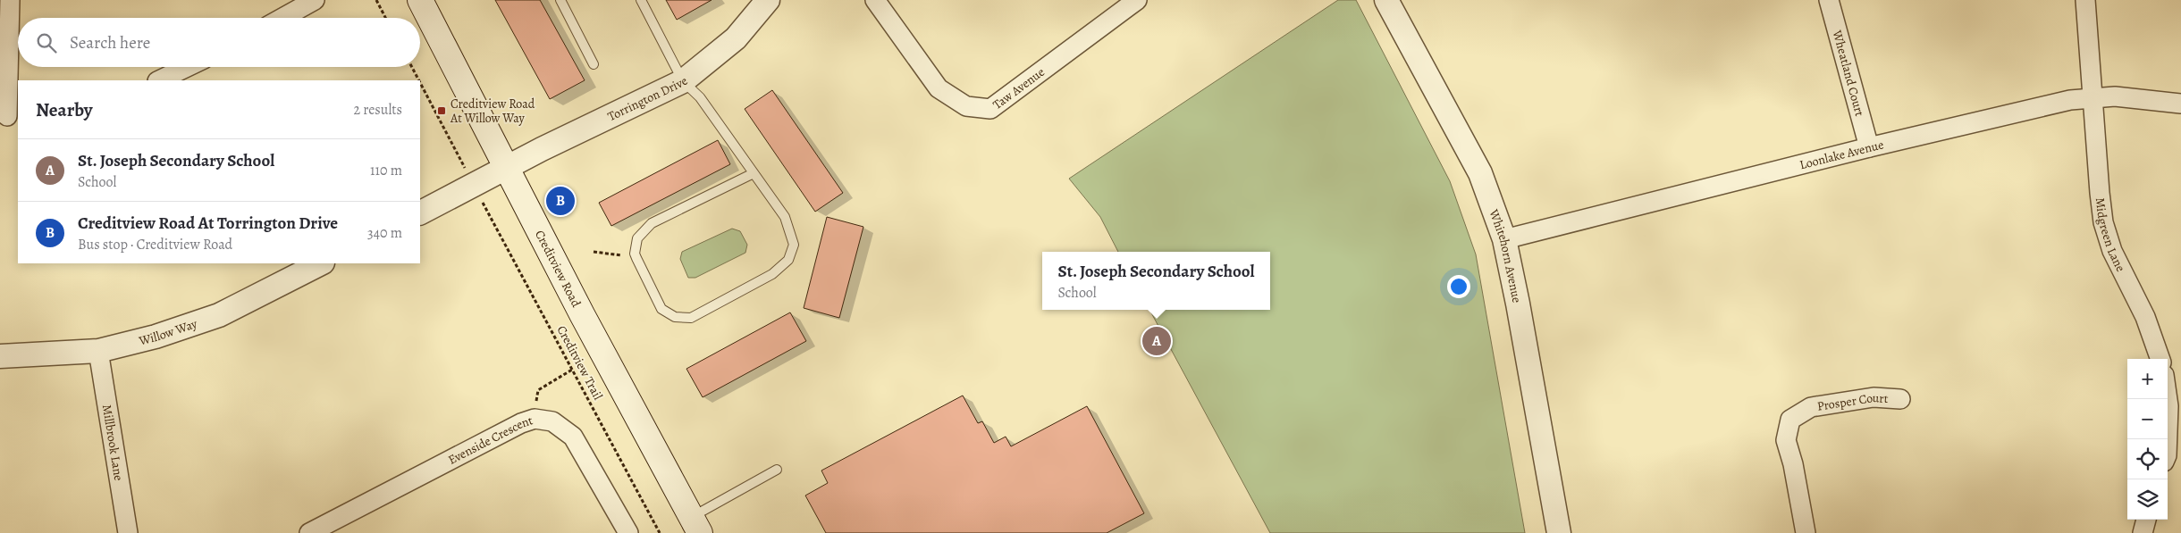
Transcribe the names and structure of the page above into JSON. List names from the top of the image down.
{
  "streets": {
    "main road": ["Creditview Road"],
    "street": [
      "Wheatland Court",
      "Taw Avenue",
      "Torrington Drive",
      "Loonlake Avenue",
      "Midgreen Lane",
      "Whitehorn Avenue",
      "Willow Way",
      "Prosper Court",
      "Evenside Crescent",
      "Millbrook Lane"
    ],
    "path": ["Creditview Trail"]
  },
  "crossings": [
    ["Wheatland Court", "Loonlake Avenue"],
    ["Torrington Drive", "Creditview Road"],
    ["Loonlake Avenue", "Midgreen Lane"],
    ["Loonlake Avenue", "Whitehorn Avenue"],
    ["Willow Way", "Millbrook Lane"]
  ],
  "places": {
    "transit": ["Creditview Road At Willow Way"]
  },
  "page": {
    "search": "Search here",
    "heading": ["Nearby", "2 results"],
    "list": [
      {
        "mark": "A",
        "name": "St. Joseph Secondary School",
        "note": "School",
        "value": "110 m"
      },
      {
        "mark": "B",
        "name": "Creditview Road At Torrington Drive",
        "note": "Bus stop · Creditview Road",
        "value": "340 m"
      }
    ],
    "pins": ["B", "A"],
    "popup": ["St. Joseph Secondary School", "School"],
    "map_buttons": ["+", "−"]
  }
}
